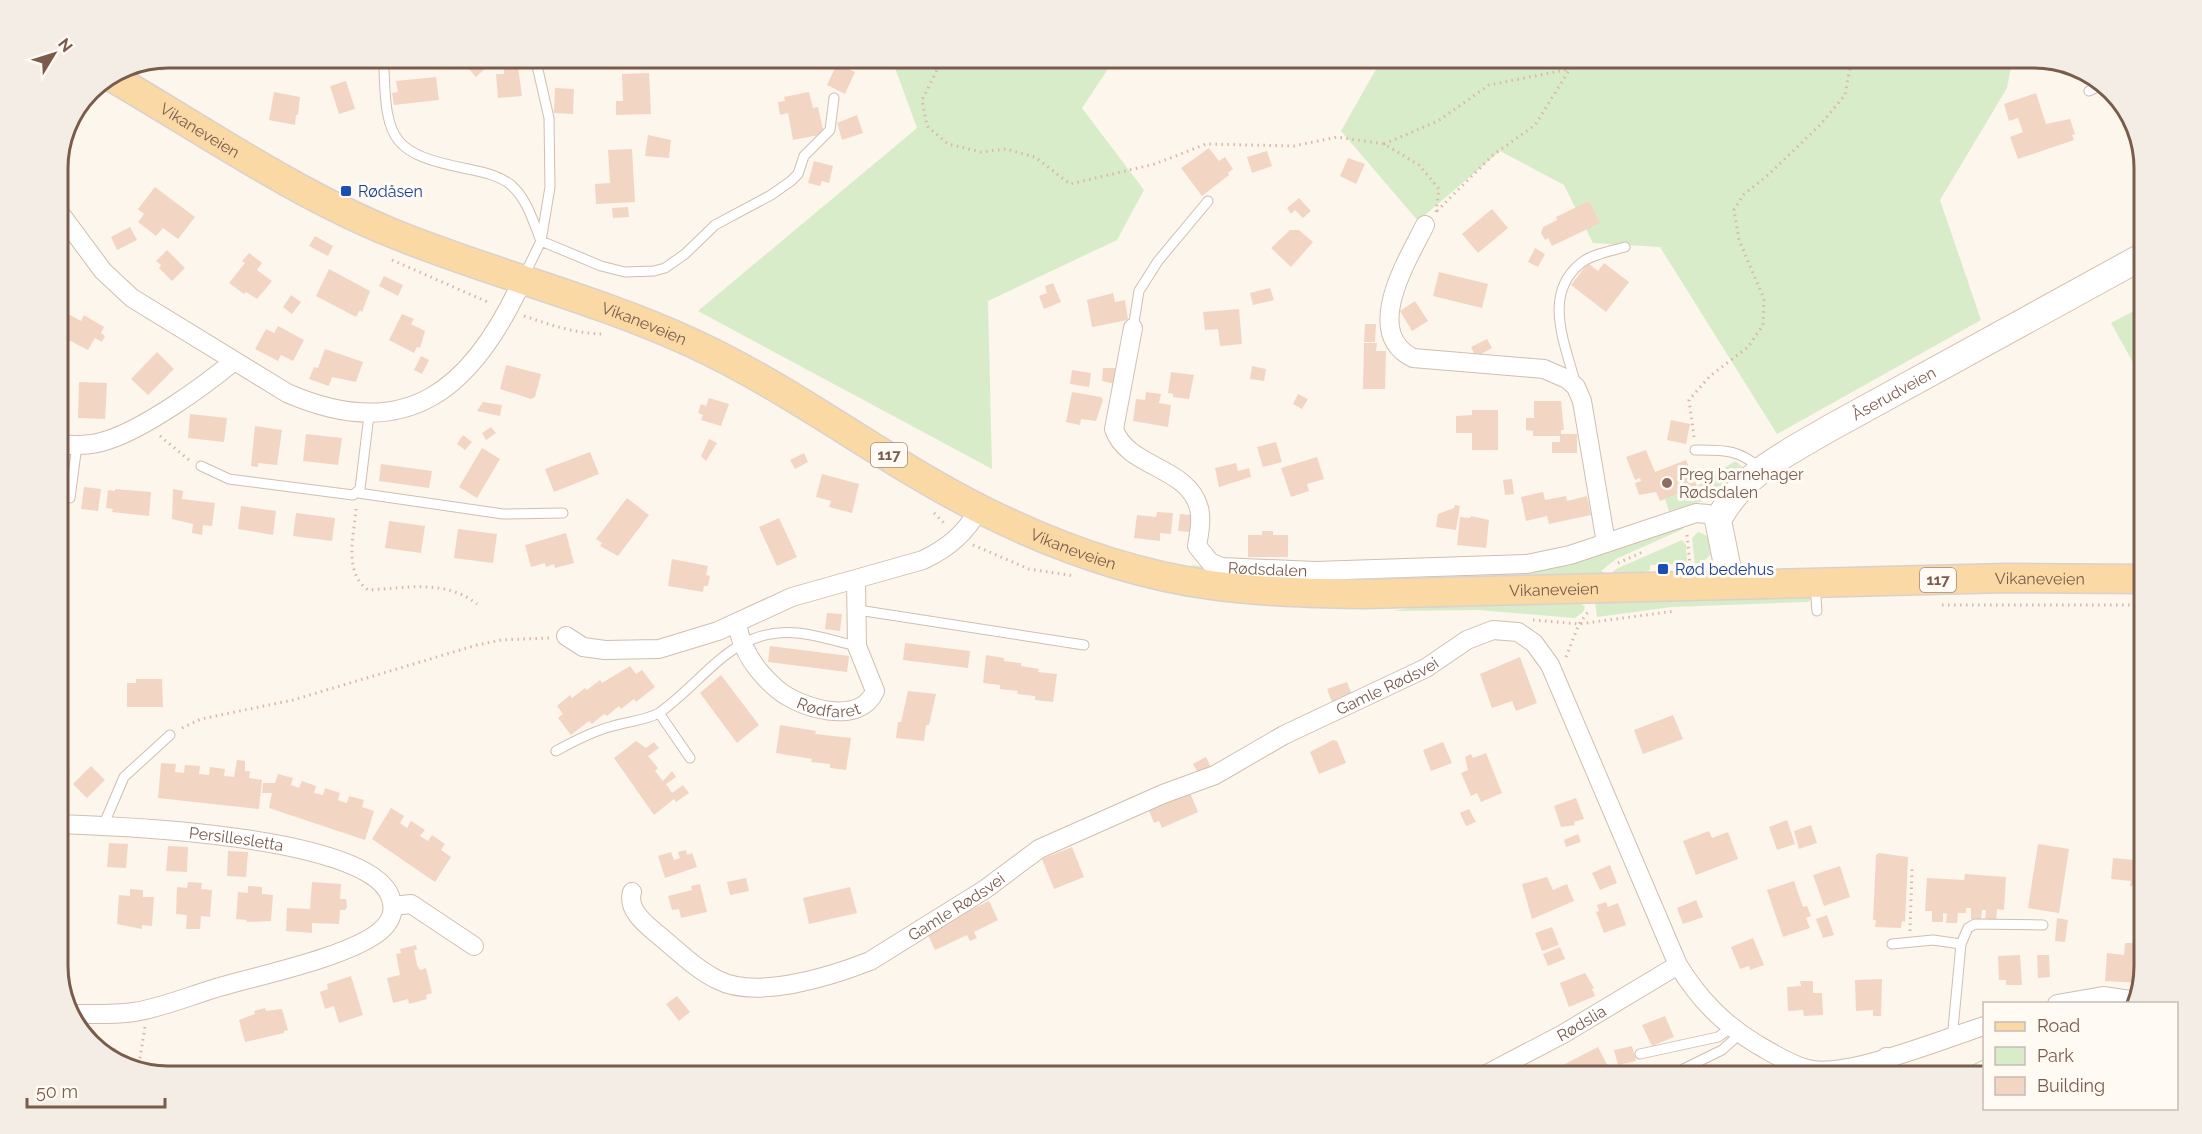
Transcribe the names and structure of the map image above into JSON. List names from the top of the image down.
{
  "streets": {
    "main road": ["Vikaneveien", "117"],
    "street": [
      "Åserudveien",
      "Rødsdalen",
      "Gamle Rødsvei",
      "Rødfaret",
      "Persillesletta",
      "Rødslia"
    ]
  },
  "crossings": [
    ["Åserudveien", "Rødsdalen"],
    ["Gamle Rødsvei", "Rødslia"]
  ],
  "places": {
    "transit": ["Rødåsen", "Rød bedehus"],
    "other": ["Preg barnehager Rødsdalen"]
  },
  "legend": ["Road", "Park", "Building"],
  "scale_bar": "50 m",
  "north": "top right"
}
